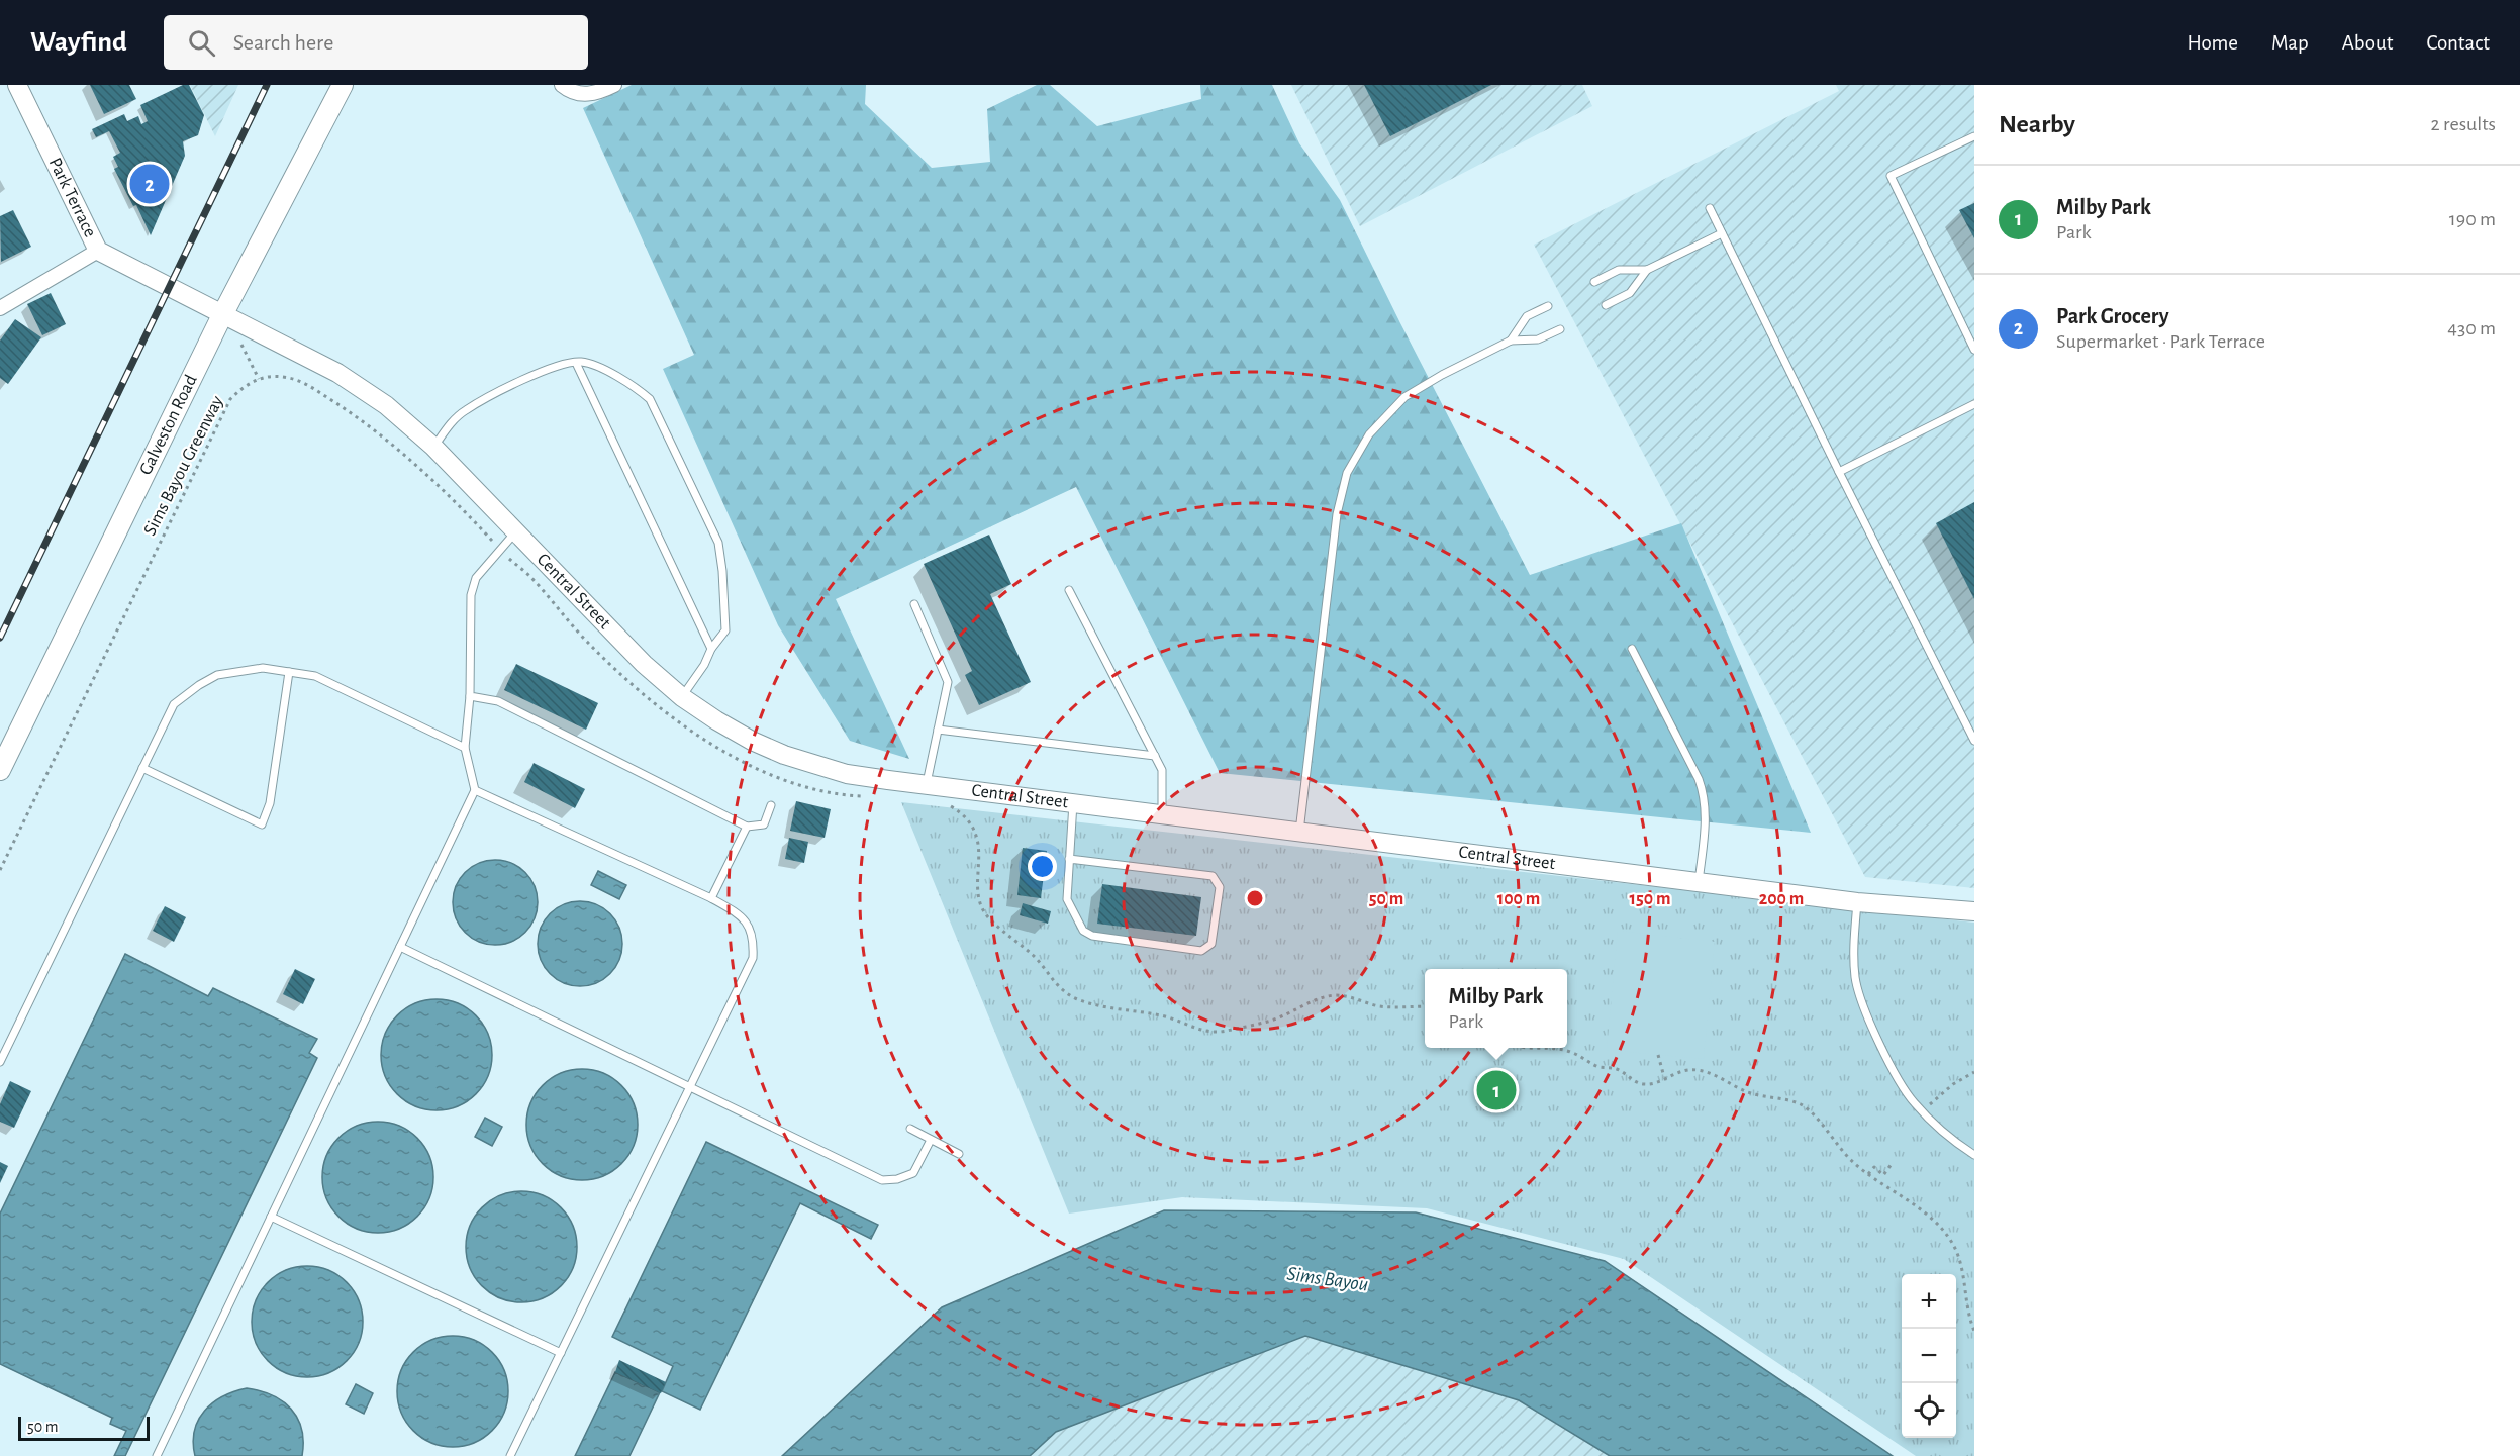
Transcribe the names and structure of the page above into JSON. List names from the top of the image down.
{
  "streets": {
    "main road": ["Galveston Road"],
    "street": ["Park Terrace", "Central Street"],
    "path": ["Sims Bayou Greenway"]
  },
  "crossings": [
    ["Park Terrace", "Galveston Road"],
    ["Park Terrace", "Central Street"],
    ["Galveston Road", "Central Street"]
  ],
  "water": ["Sims Bayou"],
  "scale_bar": "50 m",
  "page": {
    "header": "Wayfind",
    "search": "Search here",
    "nav": [
      "Home",
      "Map",
      "About",
      "Contact"
    ],
    "heading": ["Nearby", "2 results"],
    "pins": ["2", "1"],
    "list": [
      {
        "mark": "1",
        "name": "Milby Park",
        "note": "Park",
        "value": "190 m"
      },
      {
        "mark": "2",
        "name": "Park Grocery",
        "note": "Supermarket · Park Terrace",
        "value": "430 m"
      }
    ],
    "popup": ["Milby Park", "Park"],
    "map_buttons": ["+", "−"],
    "scale": "50 m"
  },
  "rings": [
    "50 m",
    "100 m",
    "150 m",
    "200 m"
  ]
}
